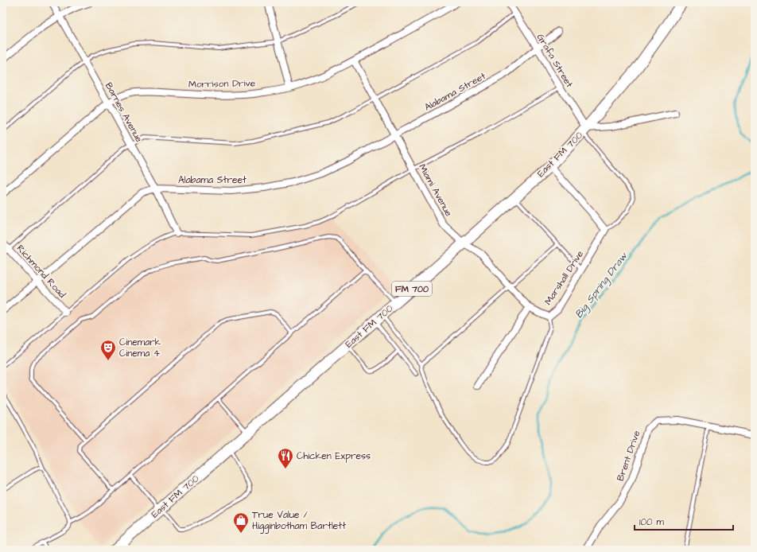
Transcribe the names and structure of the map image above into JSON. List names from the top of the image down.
{
  "streets": {
    "main road": ["East FM 700", "FM 700"],
    "street": [
      "Grafa Street",
      "Morrison Drive",
      "Alabama Street",
      "Barnes Avenue",
      "Miami Avenue",
      "Richmond Road",
      "Marshall Drive",
      "Brent Drive"
    ]
  },
  "crossings": [
    ["Grafa Street", "Alabama Street"],
    ["Grafa Street", "East FM 700"],
    ["Morrison Drive", "Barnes Avenue"],
    ["Morrison Drive", "Miami Avenue"],
    ["Alabama Street", "Barnes Avenue"],
    ["Alabama Street", "Miami Avenue"],
    ["Alabama Street", "Richmond Road"],
    ["East FM 700", "Miami Avenue"],
    ["Miami Avenue", "Marshall Drive"]
  ],
  "water": ["Big Spring Draw"],
  "places": {
    "theatre": ["Cinemark Cinema 4"],
    "restaurant": ["Chicken Express"],
    "shop": ["True Value / Higginbotham Bartlett"]
  },
  "scale_bar": "100 m"
}
